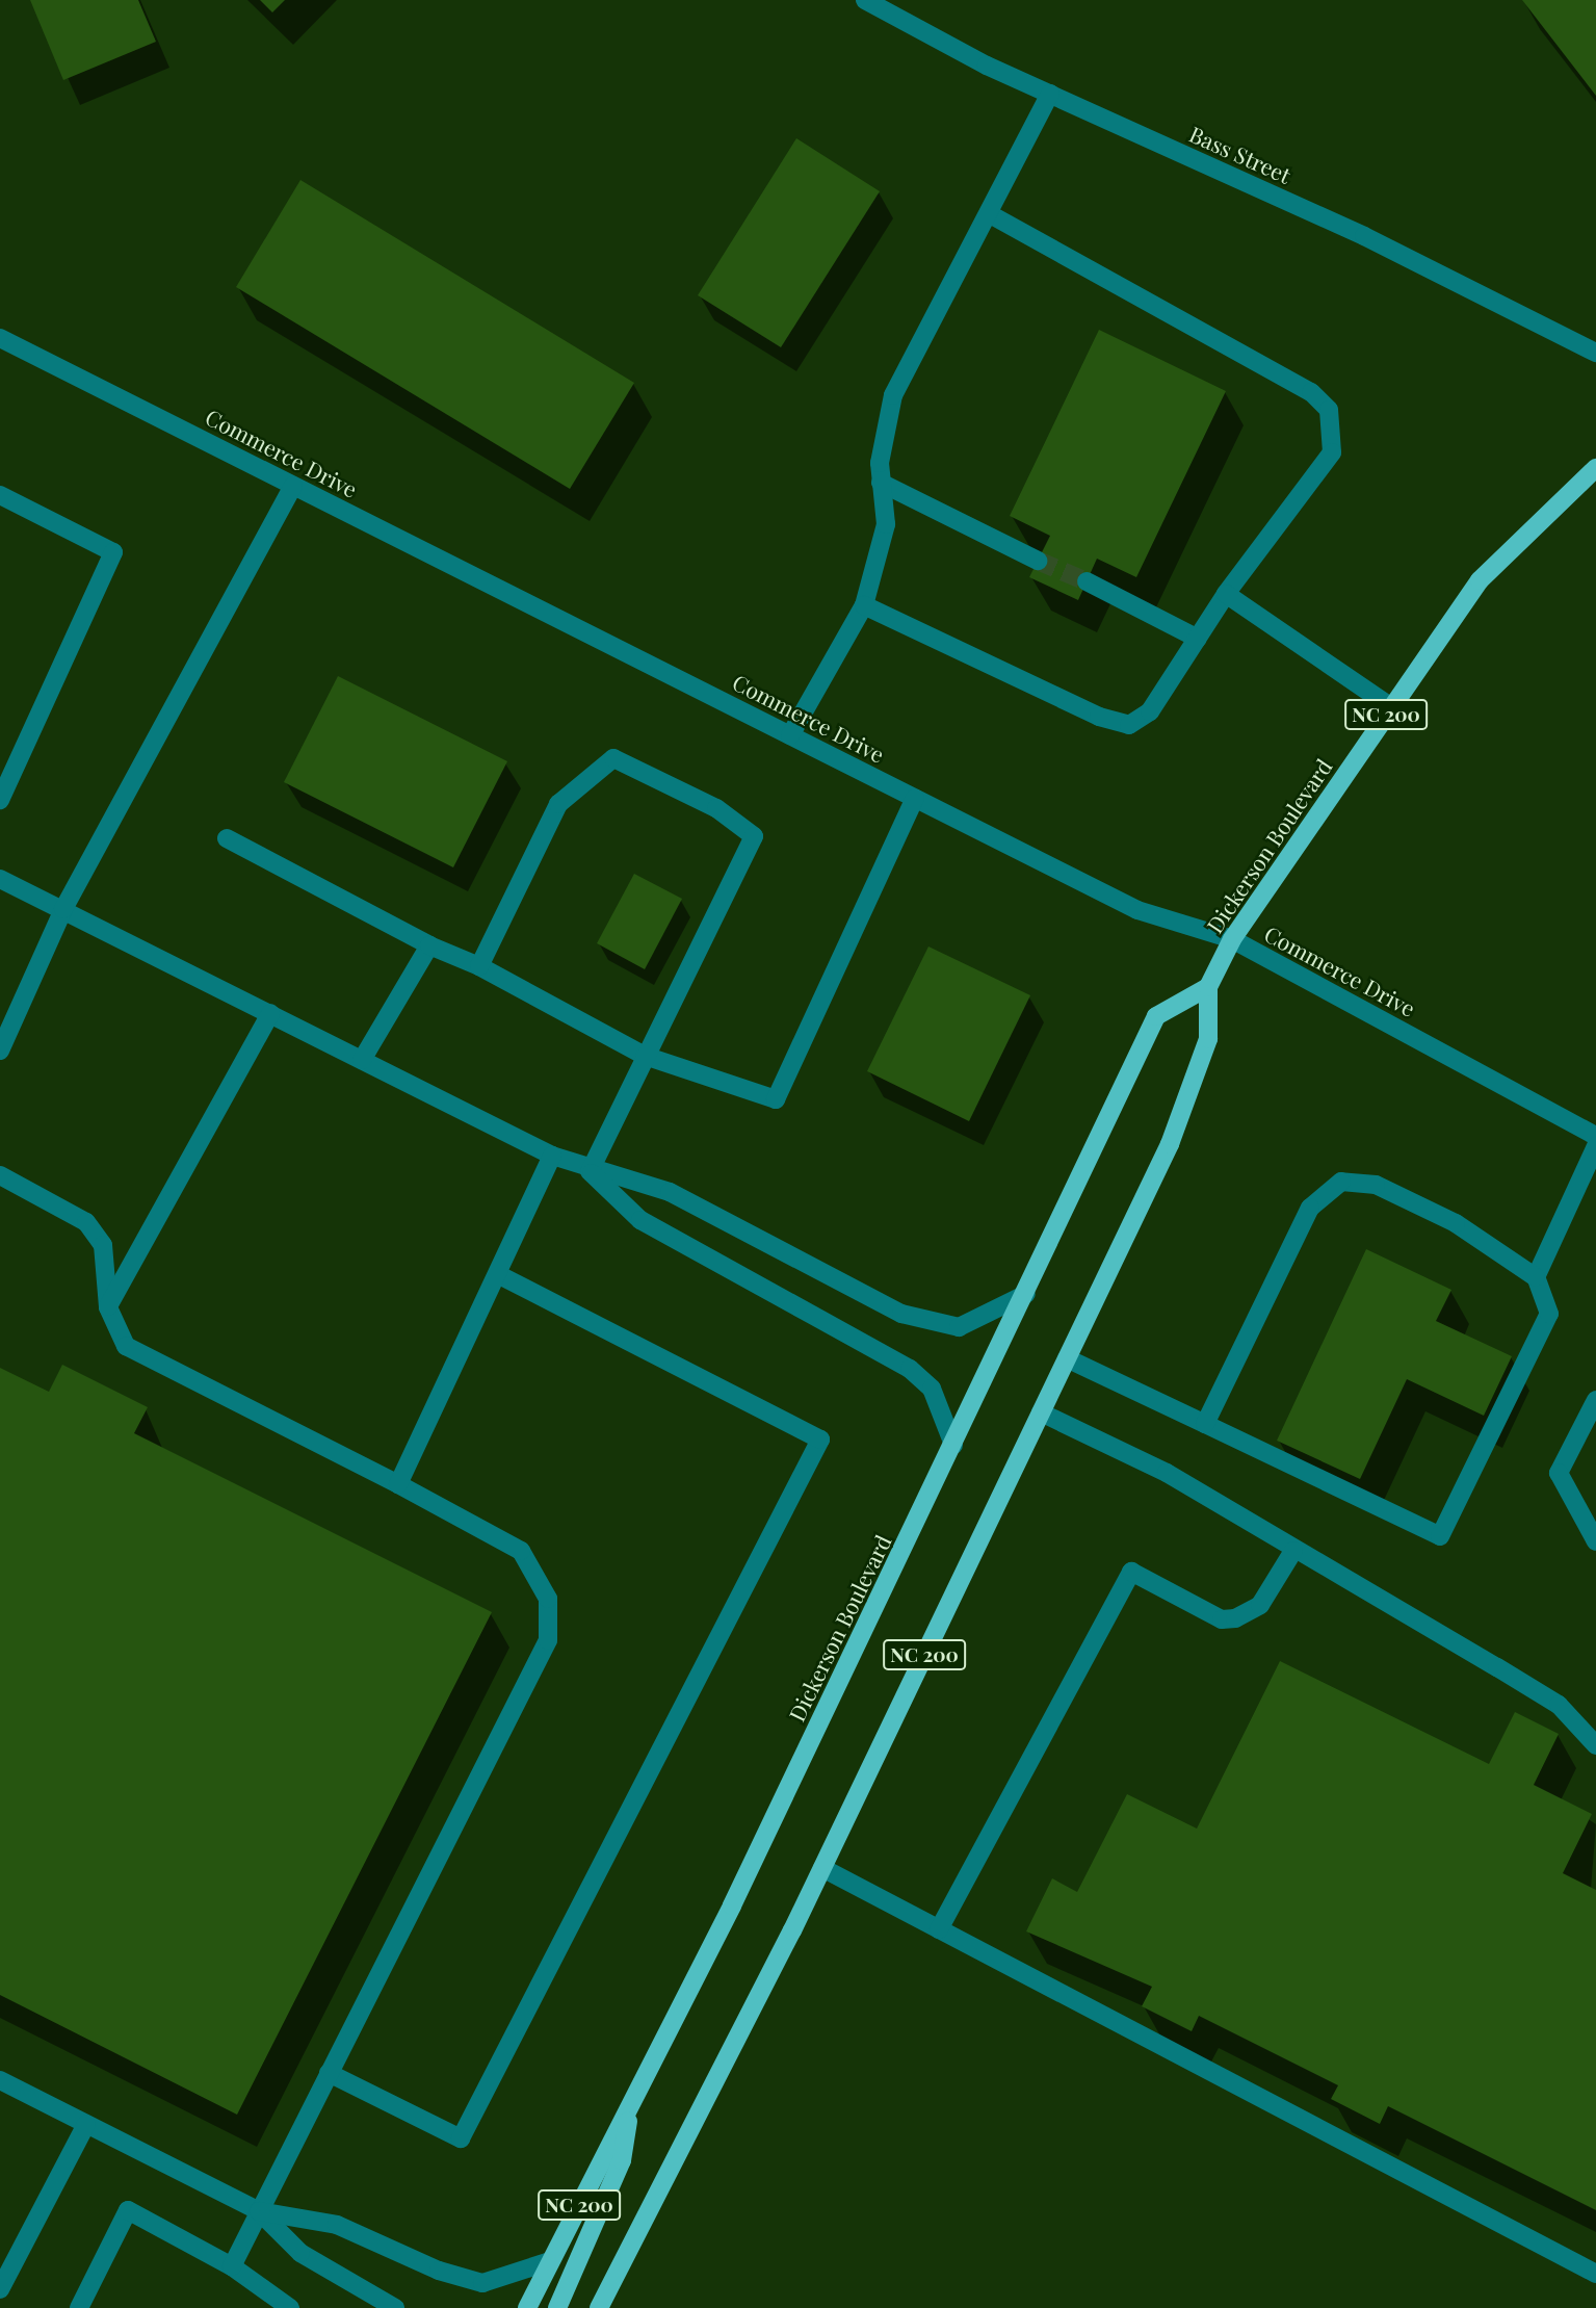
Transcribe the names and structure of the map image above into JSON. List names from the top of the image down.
{
  "streets": {
    "main road": ["NC 200", "Dickerson Boulevard"],
    "street": ["Bass Street", "Commerce Drive"]
  },
  "crossings": [
    ["Commerce Drive", "Dickerson Boulevard"],
    ["NC 200", "Dickerson Boulevard"]
  ]
}
